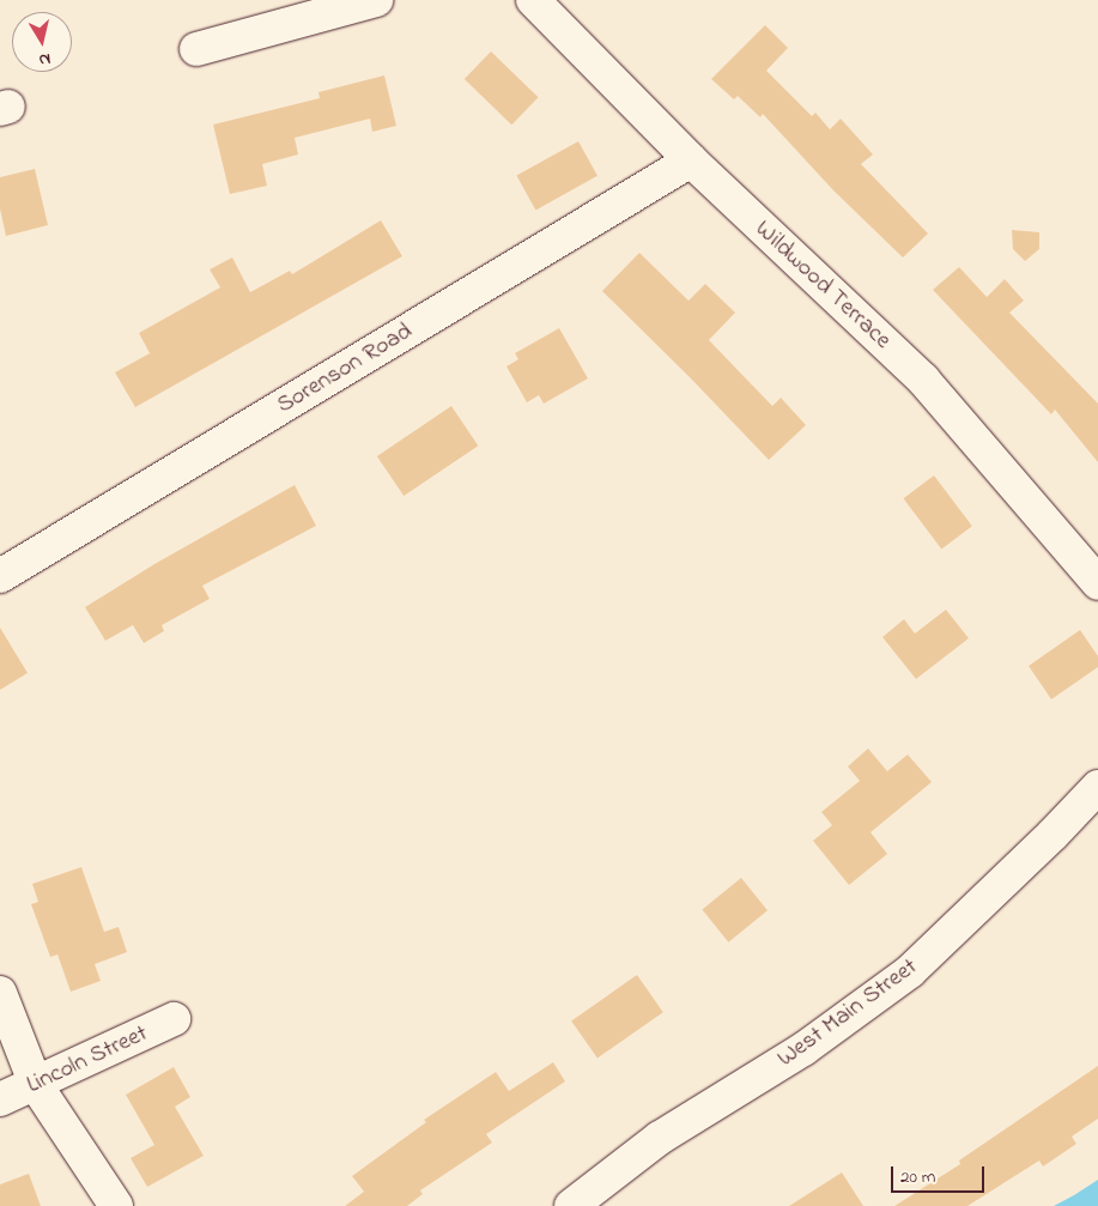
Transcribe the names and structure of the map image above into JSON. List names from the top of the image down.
{
  "streets": {
    "street": [
      "Wildwood Terrace",
      "Sorenson Road",
      "West Main Street",
      "Lincoln Street"
    ]
  },
  "crossings": [
    ["Wildwood Terrace", "Sorenson Road"]
  ],
  "scale_bar": "20 m",
  "north": "bottom"
}
